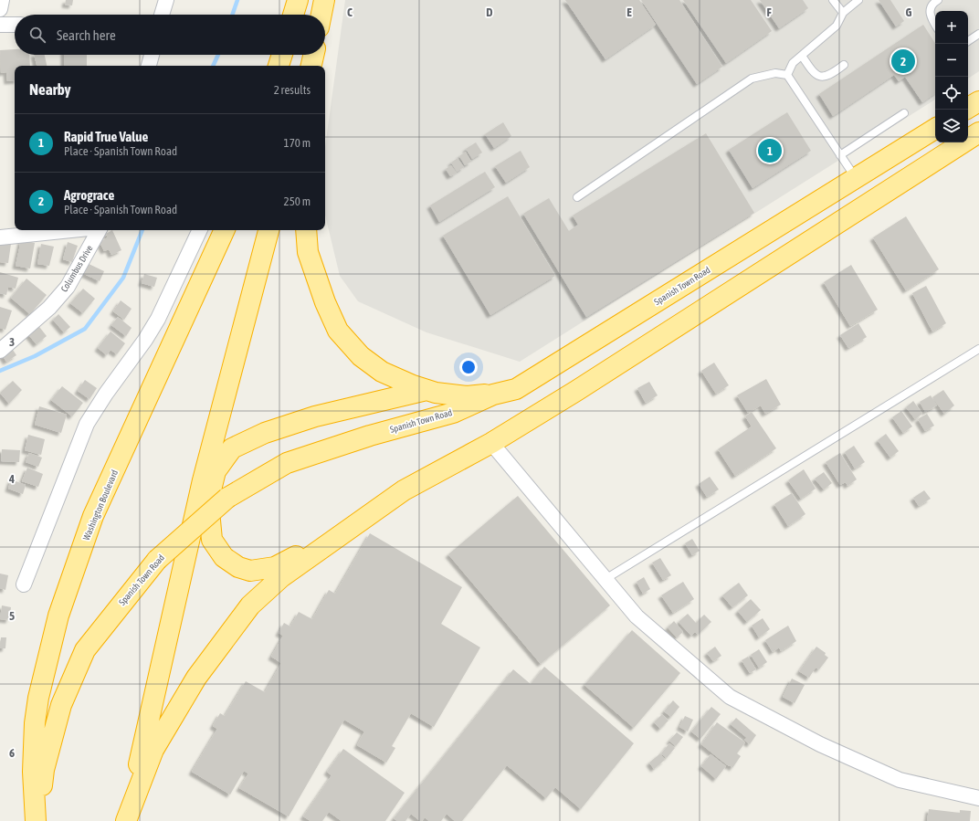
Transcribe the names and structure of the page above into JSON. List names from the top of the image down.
{
  "streets": {
    "highway": ["Spanish Town Road", "Washington Boulevard"],
    "street": ["Columbus Drive"]
  },
  "crossings": [
    ["Spanish Town Road", "Washington Boulevard"]
  ],
  "page": {
    "map_buttons": ["+", "−"],
    "search": "Search here",
    "pins": ["2", "1"],
    "heading": ["Nearby", "2 results"],
    "list": [
      {
        "mark": "1",
        "name": "Rapid True Value",
        "note": "Place · Spanish Town Road",
        "value": "170 m"
      },
      {
        "mark": "2",
        "name": "Agrograce",
        "note": "Place · Spanish Town Road",
        "value": "250 m"
      }
    ]
  },
  "grid": {
    "columns": [
      "C",
      "D",
      "E",
      "F",
      "G"
    ],
    "rows": [
      "3",
      "4",
      "5",
      "6"
    ]
  }
}
